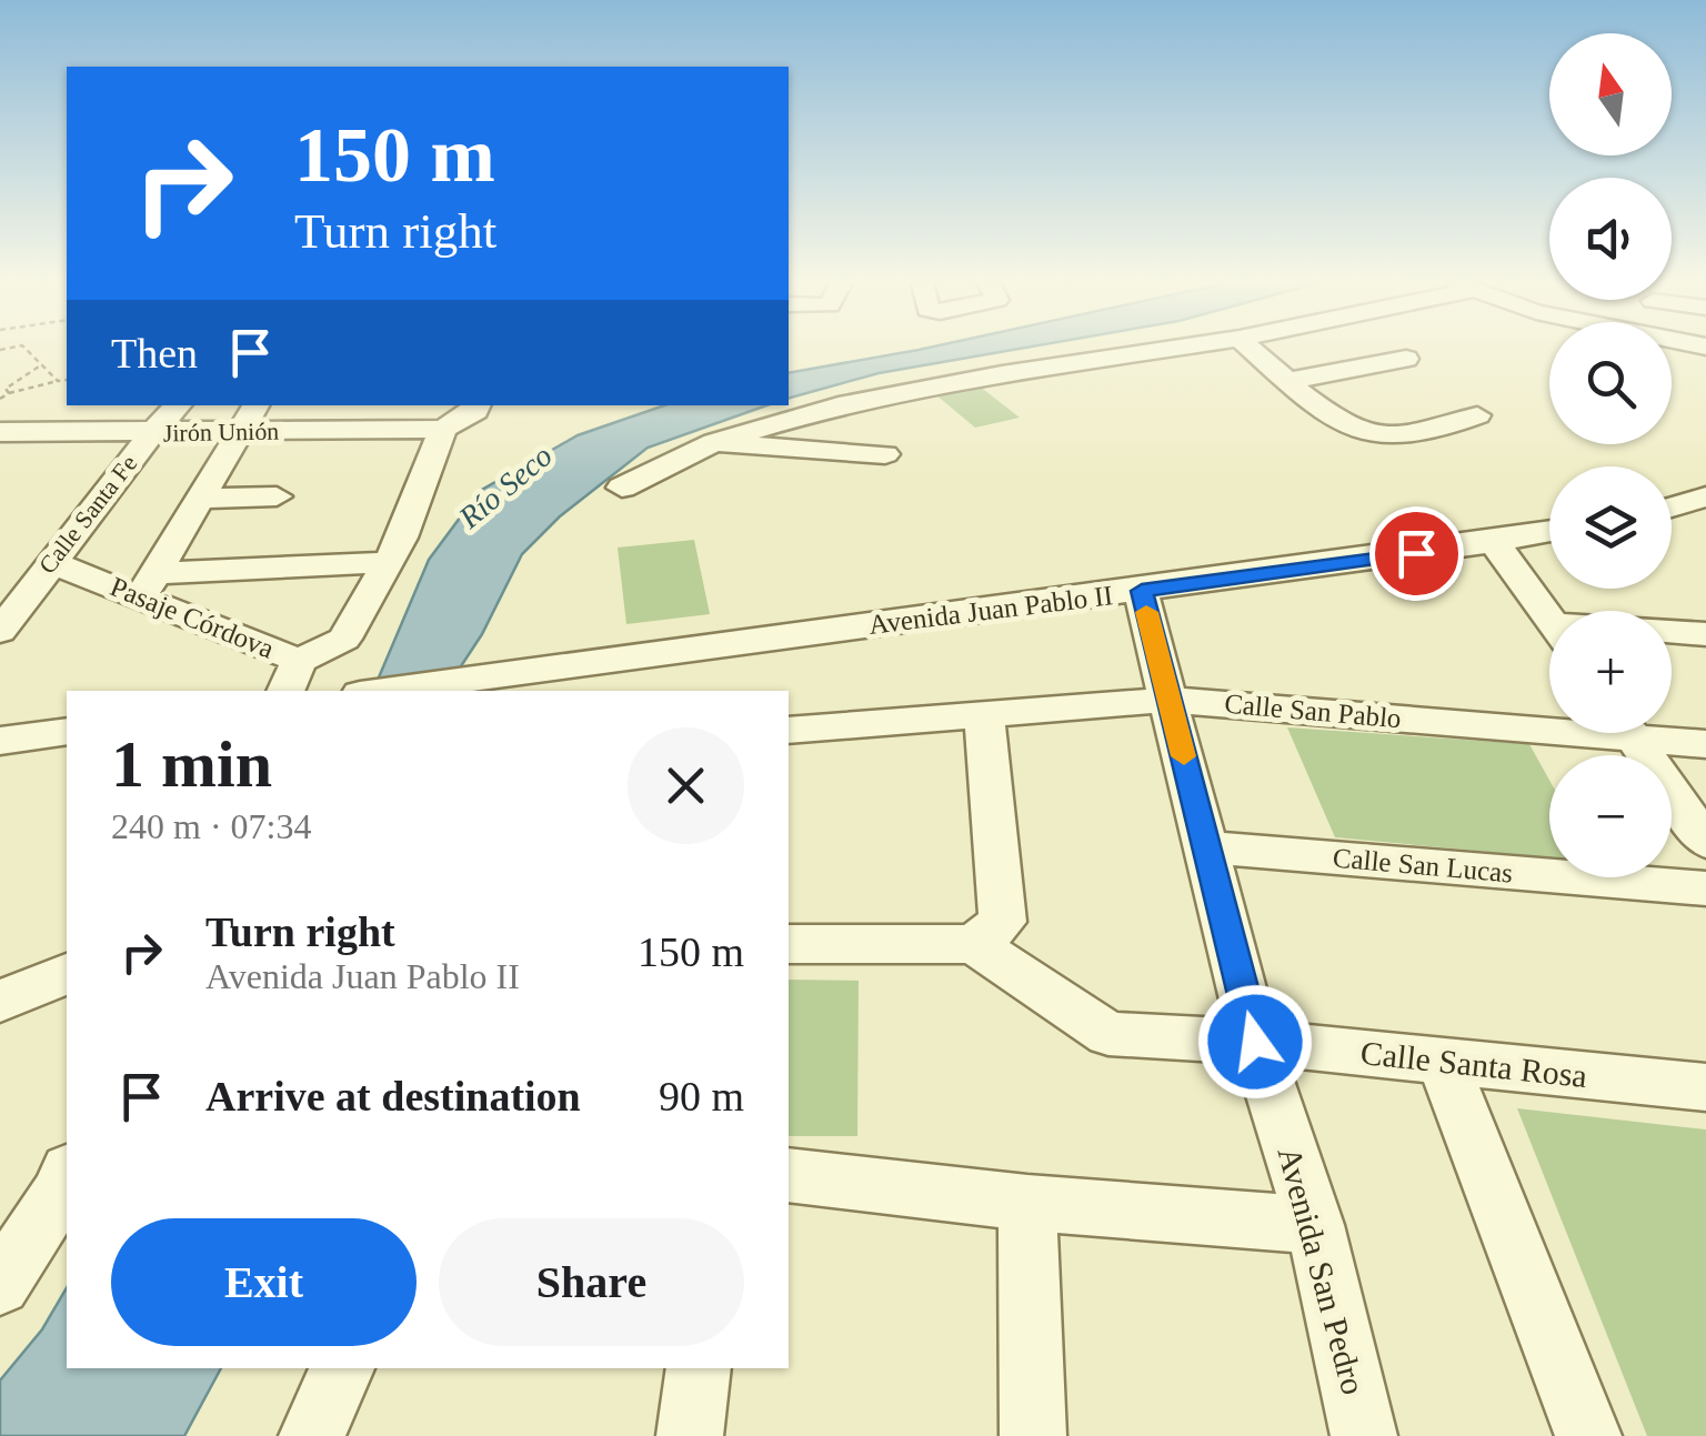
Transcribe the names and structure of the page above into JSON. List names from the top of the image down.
{
  "streets": {
    "street": [
      "Jirón Unión",
      "Calle Santa Fe",
      "Avenida Juan Pablo II",
      "Pasaje Córdova",
      "Calle San Pablo",
      "Calle San Lucas",
      "Calle Santa Rosa",
      "Avenida San Pedro"
    ]
  },
  "crossings": [
    ["Jirón Unión", "Calle Santa Fe"],
    ["Calle Santa Fe", "Pasaje Córdova"],
    ["Avenida Juan Pablo II", "Avenida San Pedro"],
    ["Calle San Pablo", "Avenida San Pedro"],
    ["Calle San Lucas", "Avenida San Pedro"],
    ["Calle Santa Rosa", "Avenida San Pedro"]
  ],
  "water": ["Río Seco"],
  "north": "top",
  "page": {
    "map_buttons": ["+", "−"],
    "turn": ["150 m", "Turn right"],
    "then": "Then",
    "heading": ["1 min", "240 m · 07:34"],
    "list": [
      {
        "name": "Turn right",
        "note": "Avenida Juan Pablo II",
        "value": "150 m"
      },
      {
        "name": "Arrive at destination",
        "value": "90 m"
      }
    ],
    "buttons": ["Exit", "Share"]
  }
}
